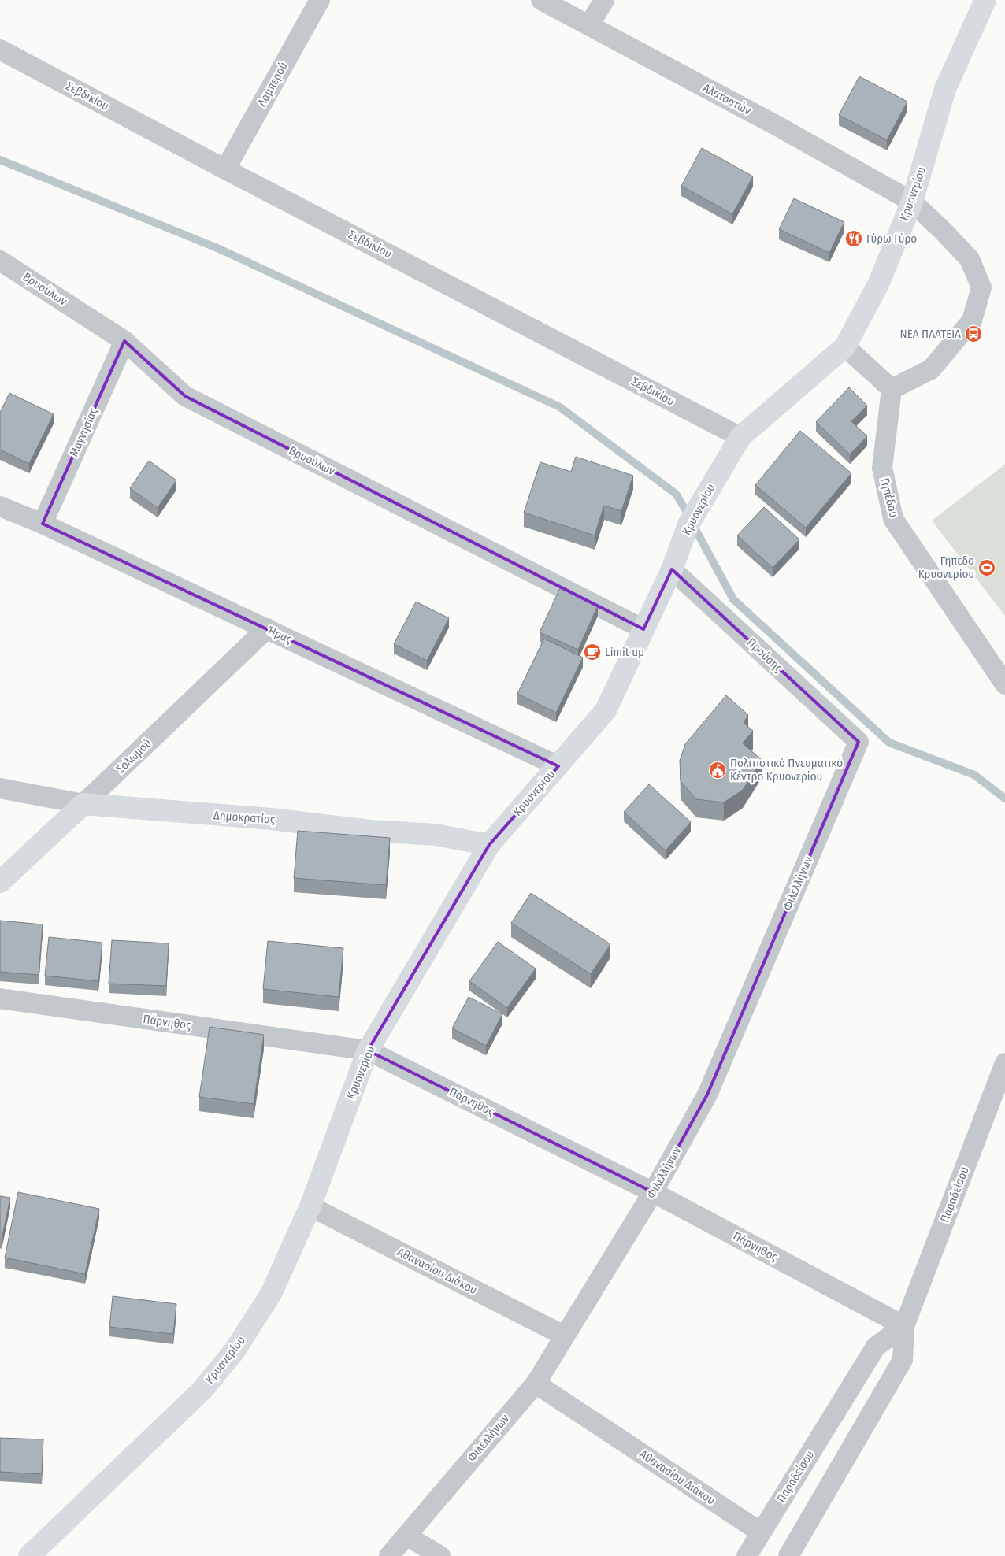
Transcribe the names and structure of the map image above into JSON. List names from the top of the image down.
{
  "streets": {
    "main road": ["Κρυονερίου", "Σολωμού", "Δημοκρατίας"],
    "street": [
      "Λαμπερού",
      "Σεβδικίου",
      "Αλατσατών",
      "Βρυούλων",
      "Μαγνησίας",
      "Γηπέδου",
      "Ήρας",
      "Προύσης",
      "Φιλελλήνων",
      "Πάρνηθος",
      "Παραδείσου",
      "Αθανασίου Διάκου"
    ]
  },
  "crossings": [
    ["Λαμπερού", "Σεβδικίου"],
    ["Σεβδικίου", "Κρυονερίου"],
    ["Αλατσατών", "Κρυονερίου"],
    ["Αλατσατών", "Γηπέδου"],
    ["Κρυονερίου", "Βρυούλων"],
    ["Κρυονερίου", "Ήρας"],
    ["Κρυονερίου", "Προύσης"],
    ["Κρυονερίου", "Δημοκρατίας"],
    ["Κρυονερίου", "Πάρνηθος"],
    ["Κρυονερίου", "Αθανασίου Διάκου"],
    ["Βρυούλων", "Μαγνησίας"],
    ["Μαγνησίας", "Ήρας"],
    ["Ήρας", "Σολωμού"],
    ["Προύσης", "Φιλελλήνων"],
    ["Σολωμού", "Δημοκρατίας"],
    ["Φιλελλήνων", "Πάρνηθος"],
    ["Φιλελλήνων", "Αθανασίου Διάκου"],
    ["Πάρνηθος", "Παραδείσου"],
    ["Παραδείσου", "Αθανασίου Διάκου"]
  ],
  "places": {
    "restaurant": ["Γύρω Γύρο"],
    "bus stop": ["ΝΕΑ ΠΛΑΤΕΙΑ"],
    "sports": ["Γήπεδο Κρυονερίου"],
    "cafe": ["Limit up"],
    "public building": ["Πολιτιστικό Πνευματικό Κέντρο Κρυονερίου"]
  }
}
